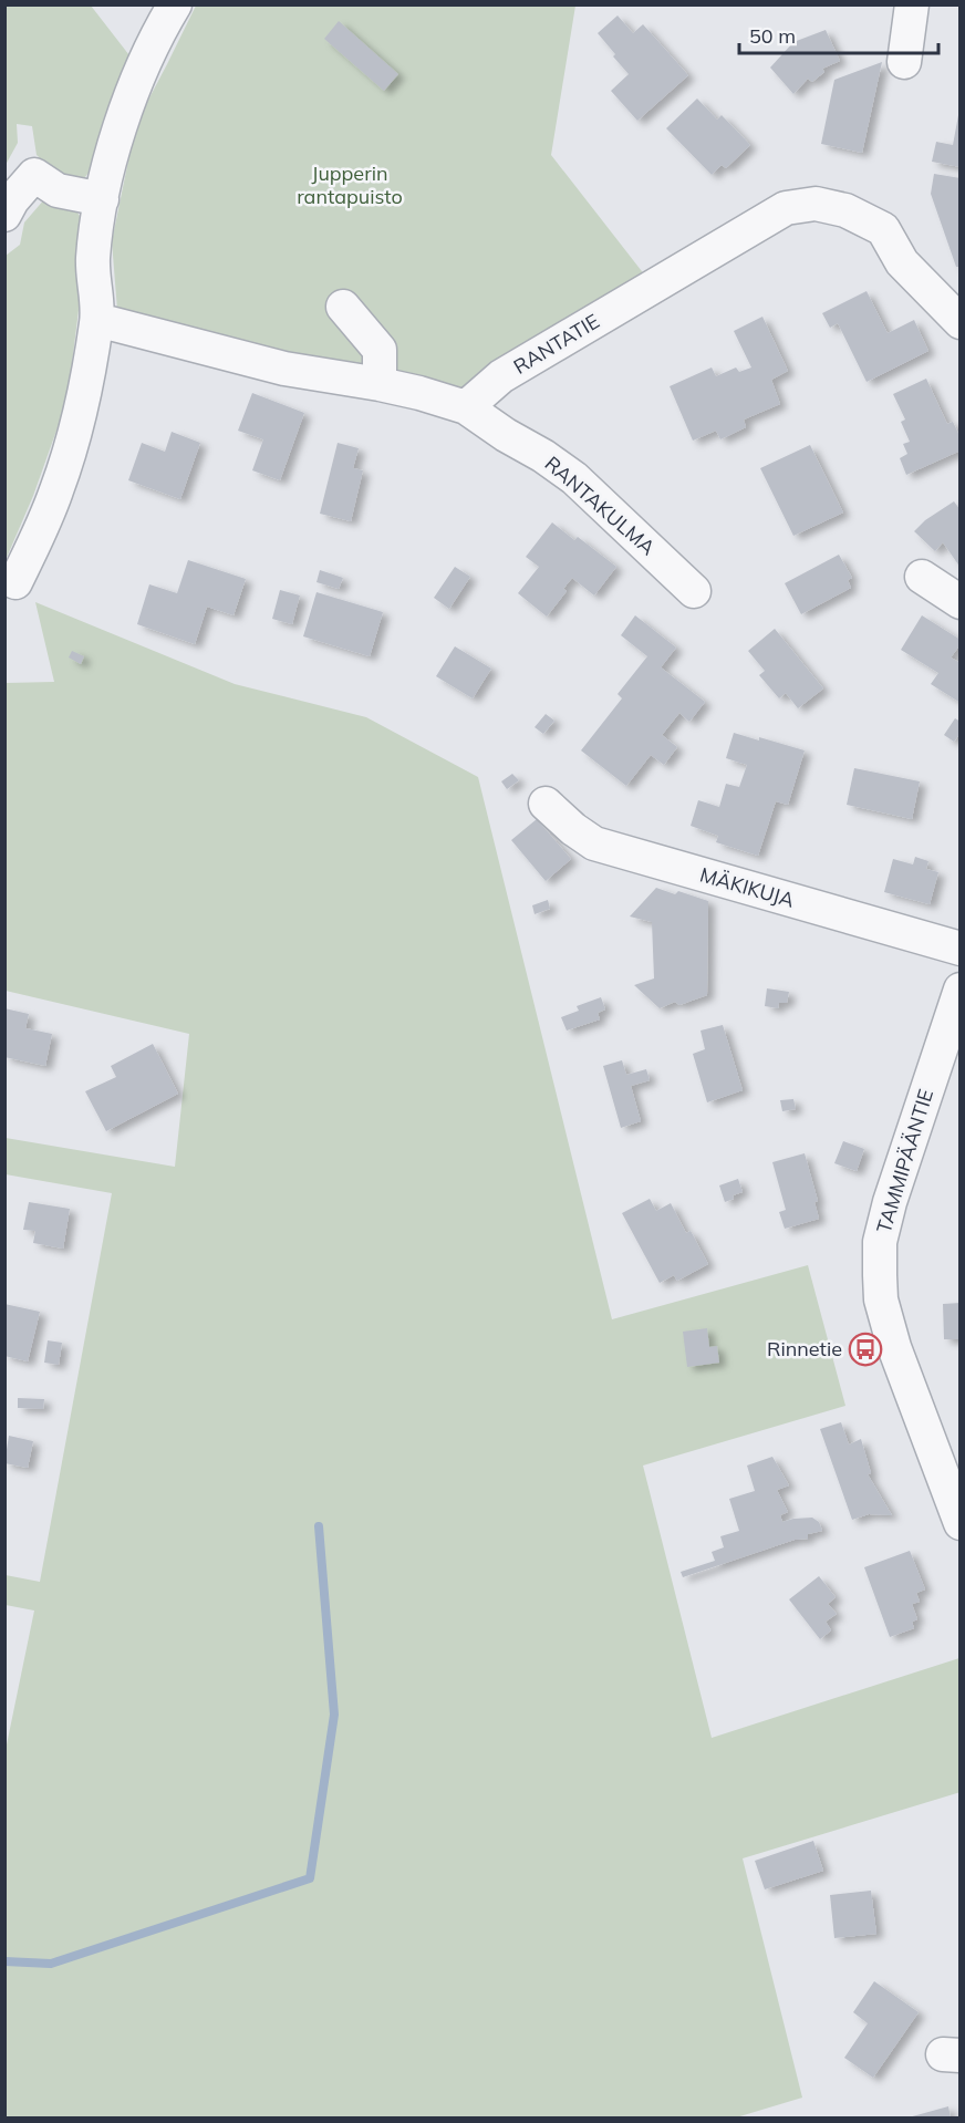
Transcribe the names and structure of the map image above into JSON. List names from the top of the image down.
{
  "streets": {
    "street": [
      "RANTATIE",
      "RANTAKULMA",
      "MÄKIKUJA",
      "TAMMIPÄÄNTIE"
    ]
  },
  "crossings": [
    ["RANTATIE", "RANTAKULMA"]
  ],
  "parks": ["Jupperin rantapuisto"],
  "places": {
    "bus stop": ["Rinnetie"]
  },
  "scale_bar": "50 m"
}
